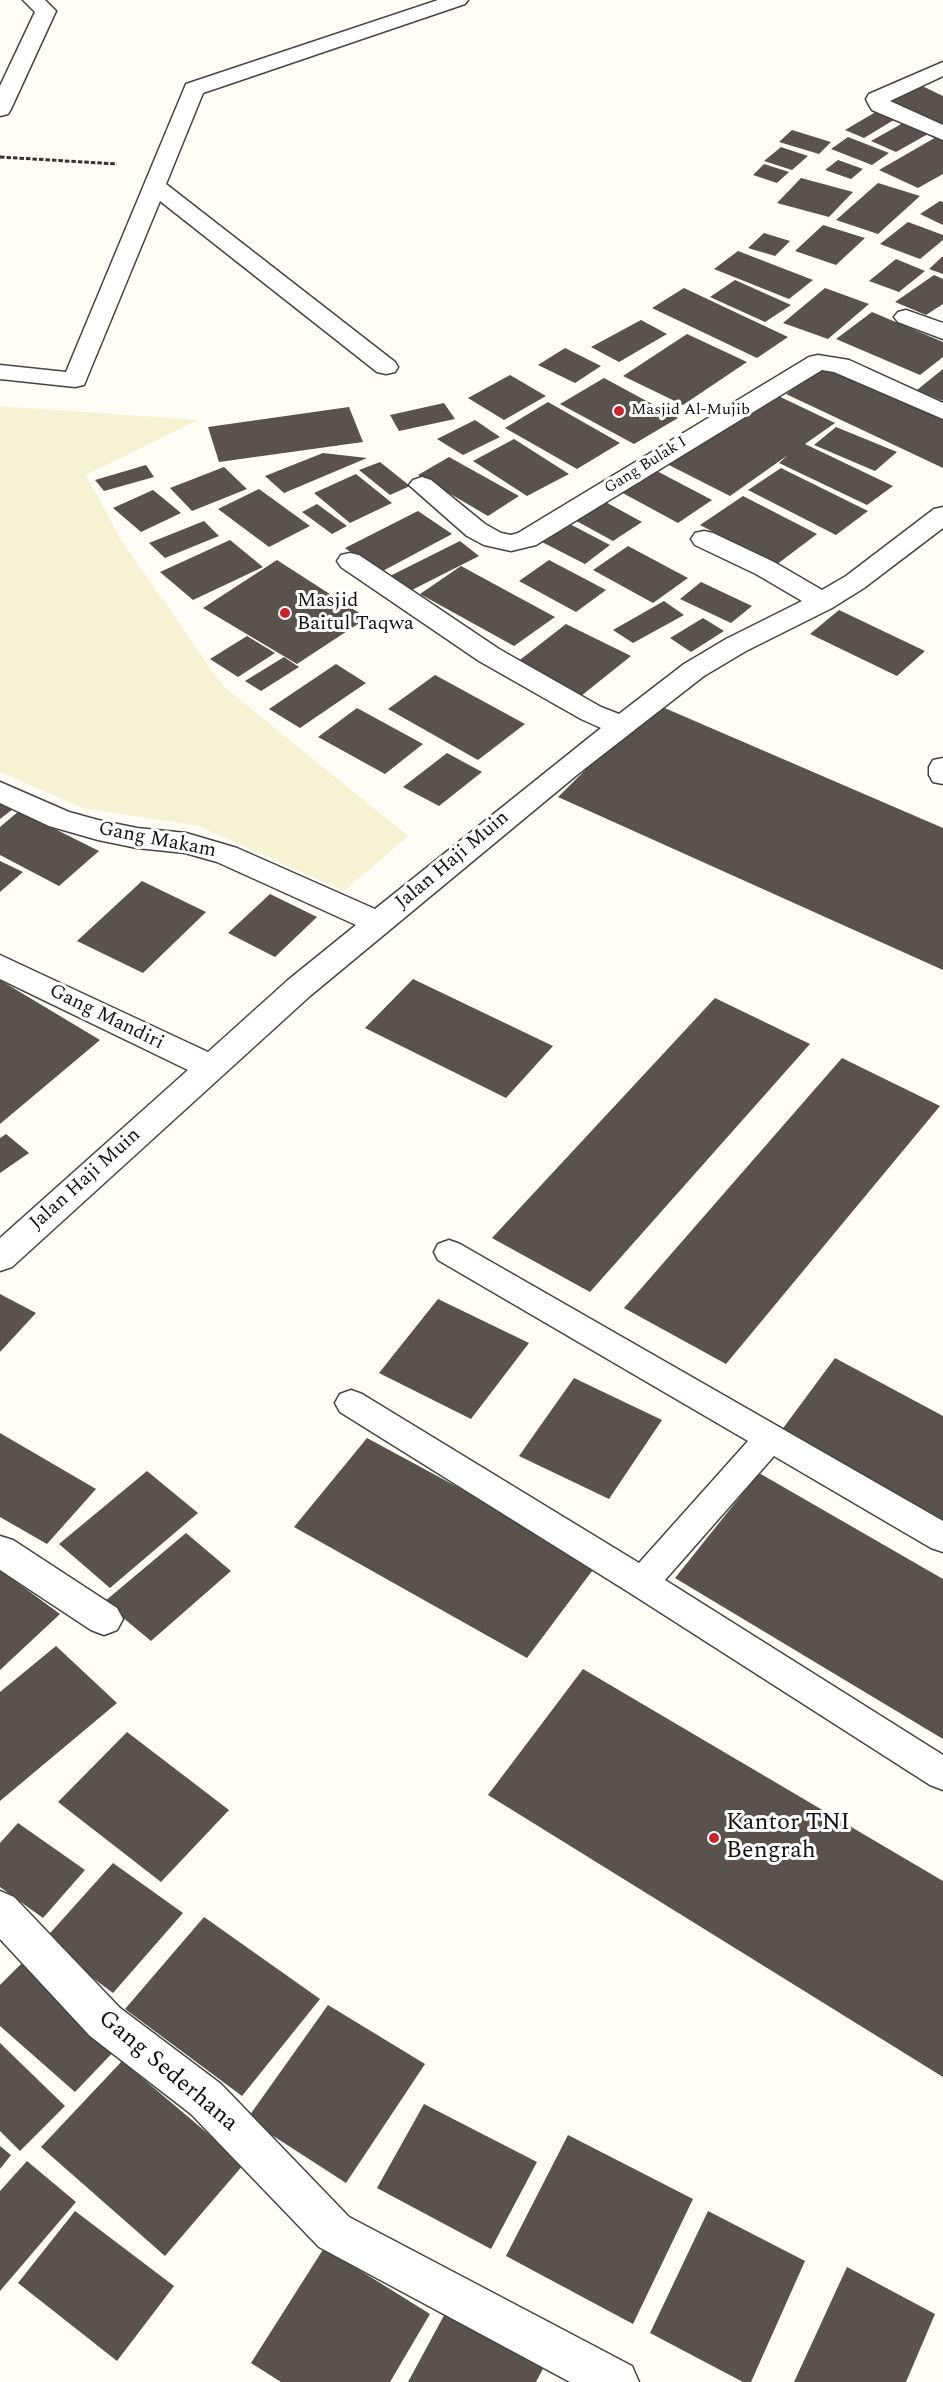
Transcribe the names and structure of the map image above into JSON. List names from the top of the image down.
{
  "streets": {
    "street": [
      "Gang Bulak I",
      "Gang Makam",
      "Jalan Haji Muin",
      "Gang Mandiri",
      "Gang Sederhana"
    ]
  },
  "crossings": [
    ["Gang Makam", "Jalan Haji Muin"],
    ["Jalan Haji Muin", "Gang Mandiri"]
  ],
  "places": ["Masjid Al-Mujib", "Masjid Baitul Taqwa", "Kantor TNI Bengrah"]
}
